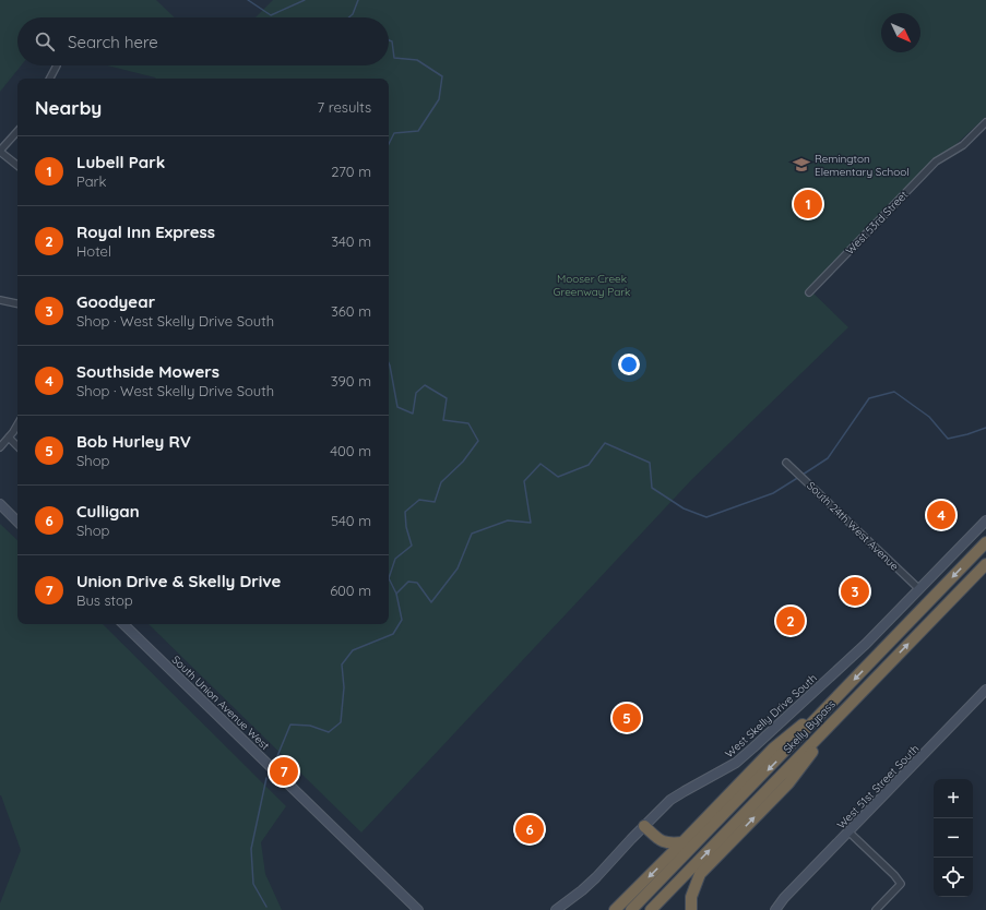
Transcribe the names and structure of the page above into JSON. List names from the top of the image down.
{
  "streets": {
    "highway": ["Skelly Bypass"],
    "street": [
      "West 53rd Street",
      "South 24th West Avenue",
      "South Union Avenue West",
      "West Skelly Drive South",
      "West 51st Street South"
    ]
  },
  "crossings": [
    ["South 24th West Avenue", "West Skelly Drive South"]
  ],
  "parks": ["Mooser Creek Greenway Park"],
  "places": {
    "school or university": ["Remington Elementary School"]
  },
  "north": "bottom right",
  "page": {
    "search": "Search here",
    "heading": ["Nearby", "7 results"],
    "list": [
      {
        "mark": "1",
        "name": "Lubell Park",
        "note": "Park",
        "value": "270 m"
      },
      {
        "mark": "2",
        "name": "Royal Inn Express",
        "note": "Hotel",
        "value": "340 m"
      },
      {
        "mark": "3",
        "name": "Goodyear",
        "note": "Shop · West Skelly Drive South",
        "value": "360 m"
      },
      {
        "mark": "4",
        "name": "Southside Mowers",
        "note": "Shop · West Skelly Drive South",
        "value": "390 m"
      },
      {
        "mark": "5",
        "name": "Bob Hurley RV",
        "note": "Shop",
        "value": "400 m"
      },
      {
        "mark": "6",
        "name": "Culligan",
        "note": "Shop",
        "value": "540 m"
      },
      {
        "mark": "7",
        "name": "Union Drive & Skelly Drive",
        "note": "Bus stop",
        "value": "600 m"
      }
    ],
    "pins": [
      "1",
      "4",
      "3",
      "2",
      "5",
      "7",
      "6"
    ],
    "map_buttons": ["+", "−"]
  }
}
